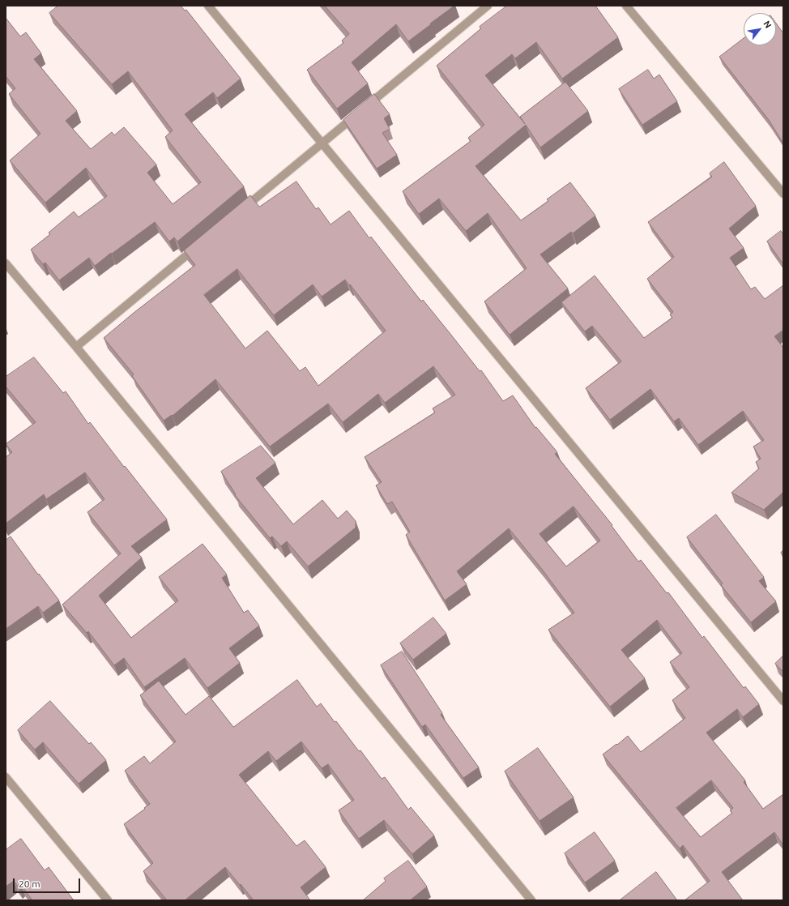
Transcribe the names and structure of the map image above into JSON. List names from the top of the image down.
{
  "scale_bar": "20 m",
  "north": "top right"
}
